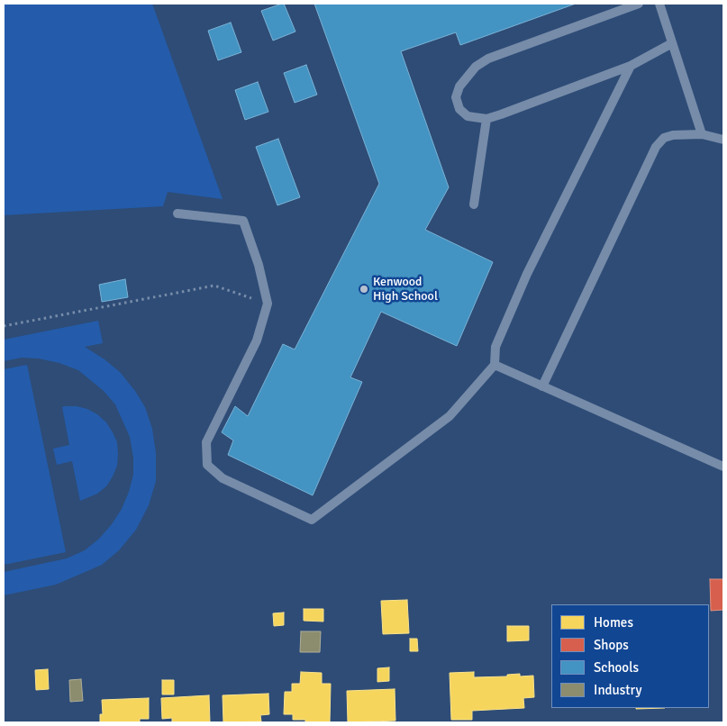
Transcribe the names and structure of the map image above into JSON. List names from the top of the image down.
{
  "places": ["Kenwood High School"],
  "legend": [
    "Homes",
    "Shops",
    "Schools",
    "Industry"
  ]
}
